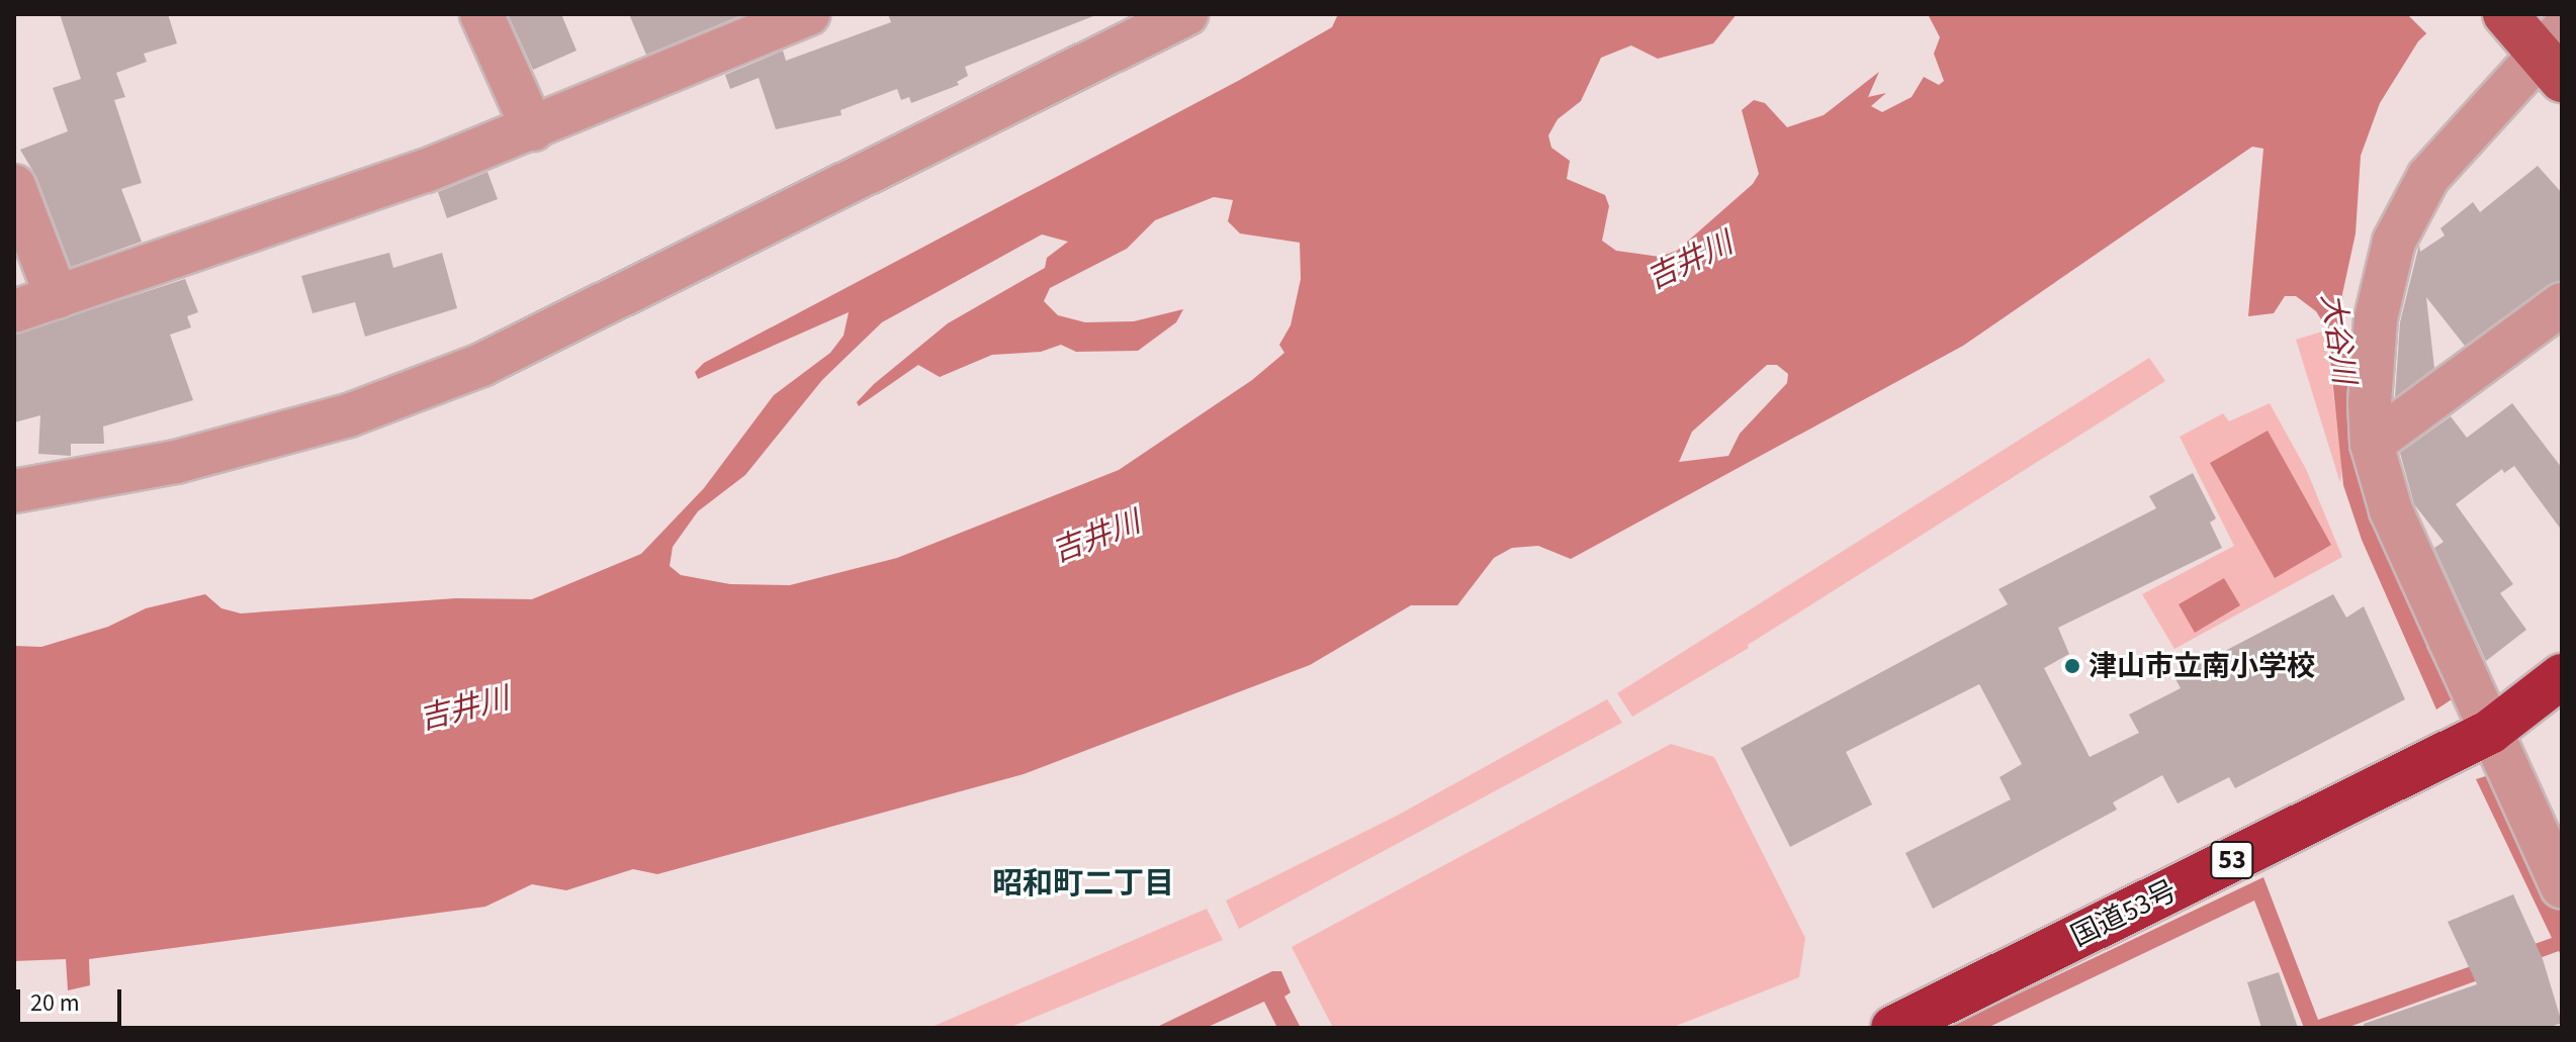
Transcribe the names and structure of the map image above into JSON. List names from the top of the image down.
{
  "streets": {
    "highway": ["53", "国道53号"]
  },
  "districts": ["昭和町二丁目"],
  "water": ["吉井川", "大谷川"],
  "places": ["津山市立南小学校"],
  "scale_bar": "20 m"
}
